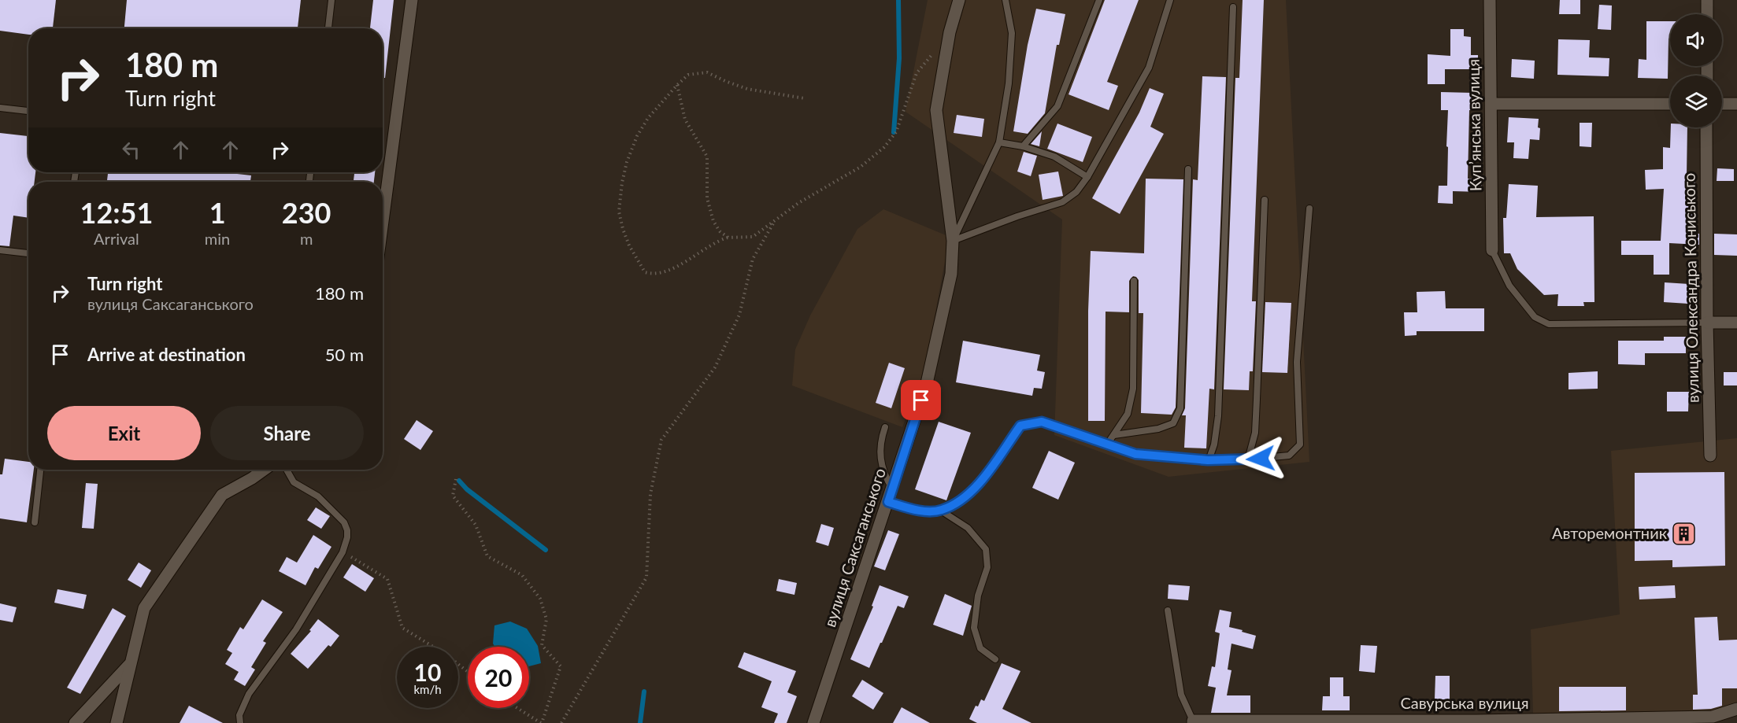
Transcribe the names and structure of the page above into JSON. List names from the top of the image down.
{
  "streets": {
    "street": [
      "Купʼянська вулиця",
      "вулиця Олександра Кониського",
      "вулиця Саксаганського",
      "Савурська вулиця"
    ]
  },
  "places": {
    "building": ["Авторемонтник"]
  },
  "page": {
    "turn": ["180 m", "Turn right"],
    "eta": [
      "12:51",
      "Arrival",
      "1",
      "min",
      "230",
      "m"
    ],
    "list": [
      {
        "name": "Turn right",
        "note": "вулиця Саксаганського",
        "value": "180 m"
      },
      {
        "name": "Arrive at destination",
        "value": "50 m"
      }
    ],
    "buttons": ["Exit", "Share"],
    "speed": "10 km/h",
    "limit": "20"
  }
}
